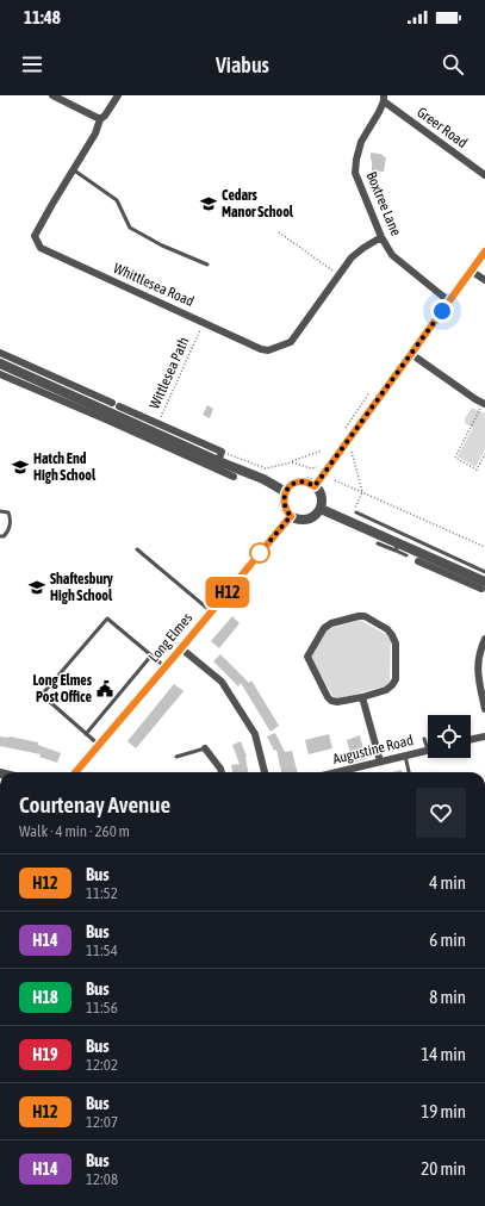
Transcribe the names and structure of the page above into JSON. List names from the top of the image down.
{
  "streets": {
    "street": [
      "Greer Road",
      "Boxtree Lane",
      "Whittlesea Road",
      "Long Elmes",
      "Augustine Road"
    ],
    "path": ["Wittlesea Path"]
  },
  "crossings": [
    ["Greer Road", "Boxtree Lane"],
    ["Boxtree Lane", "Whittlesea Road"],
    ["Whittlesea Road", "Wittlesea Path"]
  ],
  "places": {
    "school or university": ["Cedars Manor School", "Hatch End High School", "Shaftesbury High School"],
    "public building": ["Long Elmes Post Office"]
  },
  "lines": ["bus line H12"],
  "page": {
    "status": "11:48",
    "header": "Viabus",
    "on_map": "H12",
    "heading": ["Courtenay Avenue", "Walk · 4 min · 260 m"],
    "list": [
      {
        "mark": "H12",
        "name": "Bus",
        "note": "11:52",
        "value": "4 min"
      },
      {
        "mark": "H14",
        "name": "Bus",
        "note": "11:54",
        "value": "6 min"
      },
      {
        "mark": "H18",
        "name": "Bus",
        "note": "11:56",
        "value": "8 min"
      },
      {
        "mark": "H19",
        "name": "Bus",
        "note": "12:02",
        "value": "14 min"
      },
      {
        "mark": "H12",
        "name": "Bus",
        "note": "12:07",
        "value": "19 min"
      },
      {
        "mark": "H14",
        "name": "Bus",
        "note": "12:08",
        "value": "20 min"
      }
    ]
  }
}
